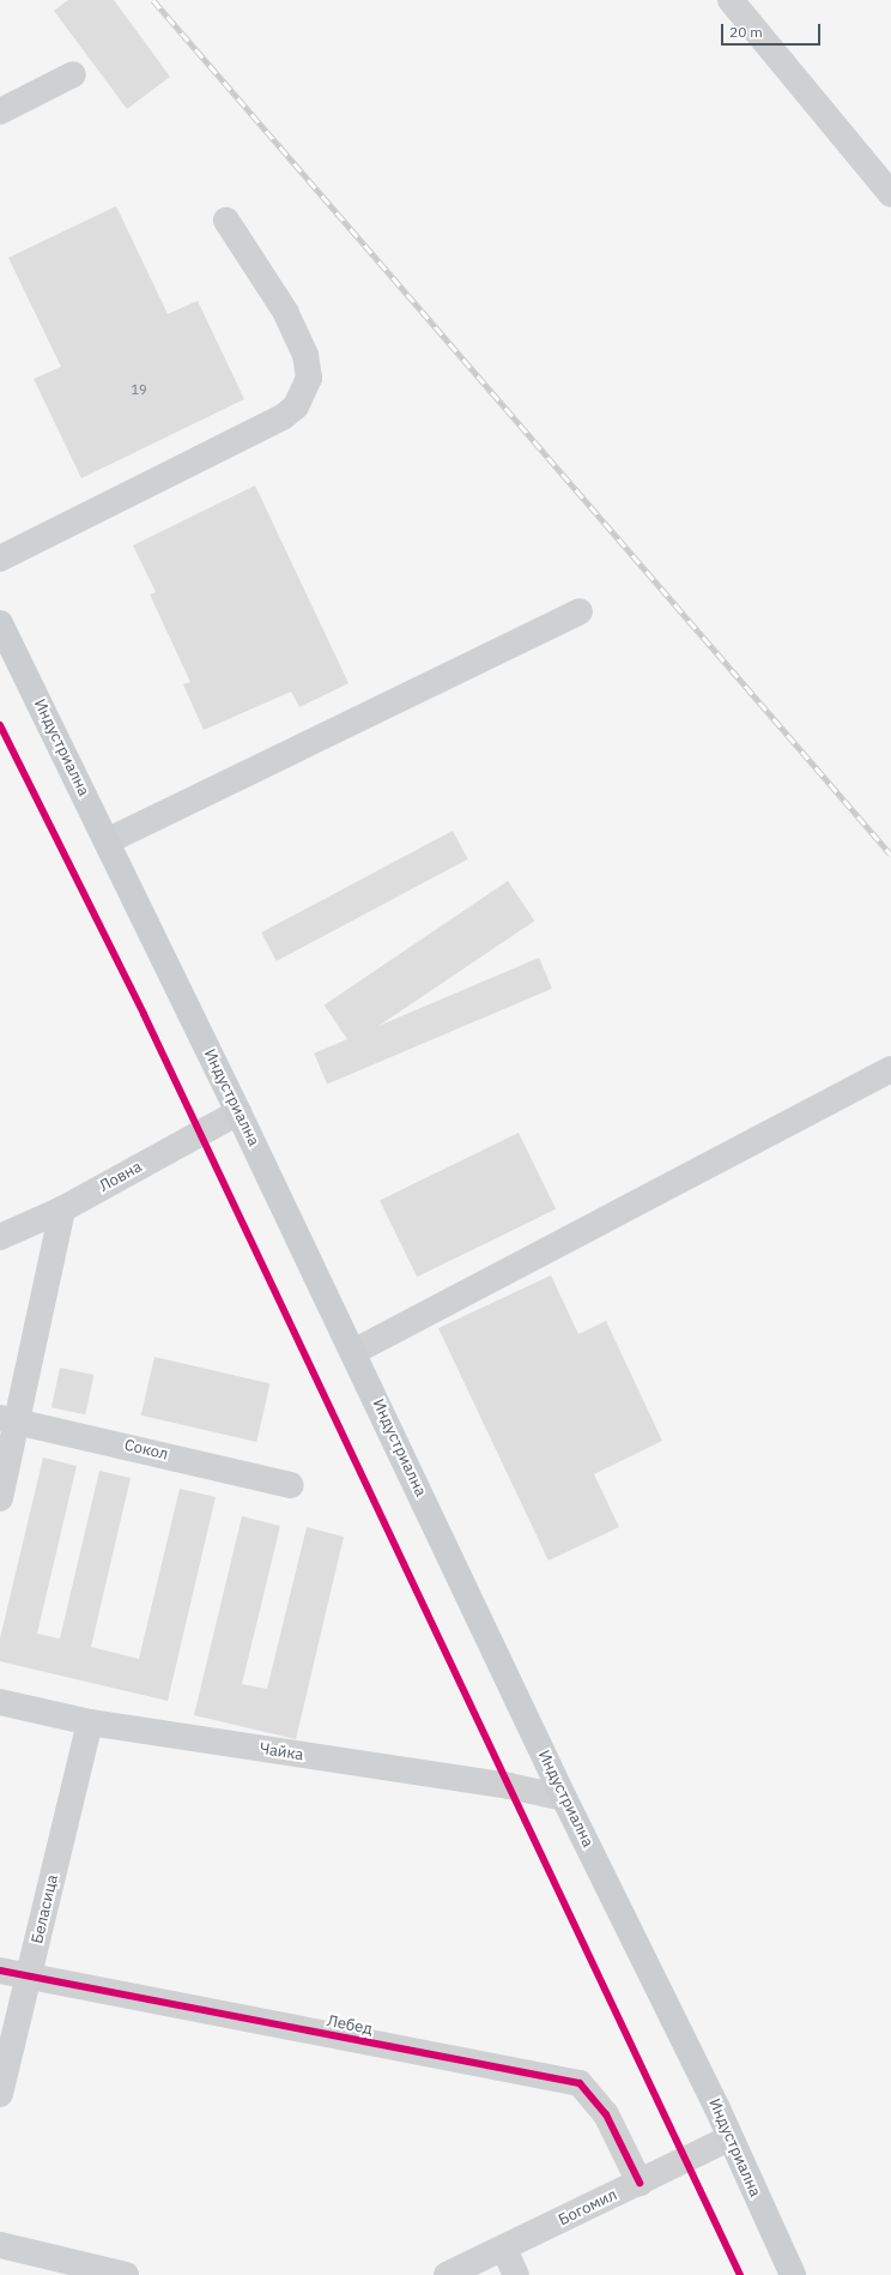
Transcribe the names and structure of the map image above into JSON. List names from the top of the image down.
{
  "streets": {
    "main road": ["Индустриална"],
    "street": [
      "Ловна",
      "Сокол",
      "Чайка",
      "Беласица",
      "Лебед",
      "Богомил"
    ]
  },
  "crossings": [
    ["Индустриална", "Ловна"],
    ["Индустриална", "Чайка"],
    ["Индустриална", "Богомил"],
    ["Чайка", "Беласица"],
    ["Беласица", "Лебед"],
    ["Лебед", "Богомил"]
  ],
  "house_numbers": ["19"],
  "scale_bar": "20 m"
}
